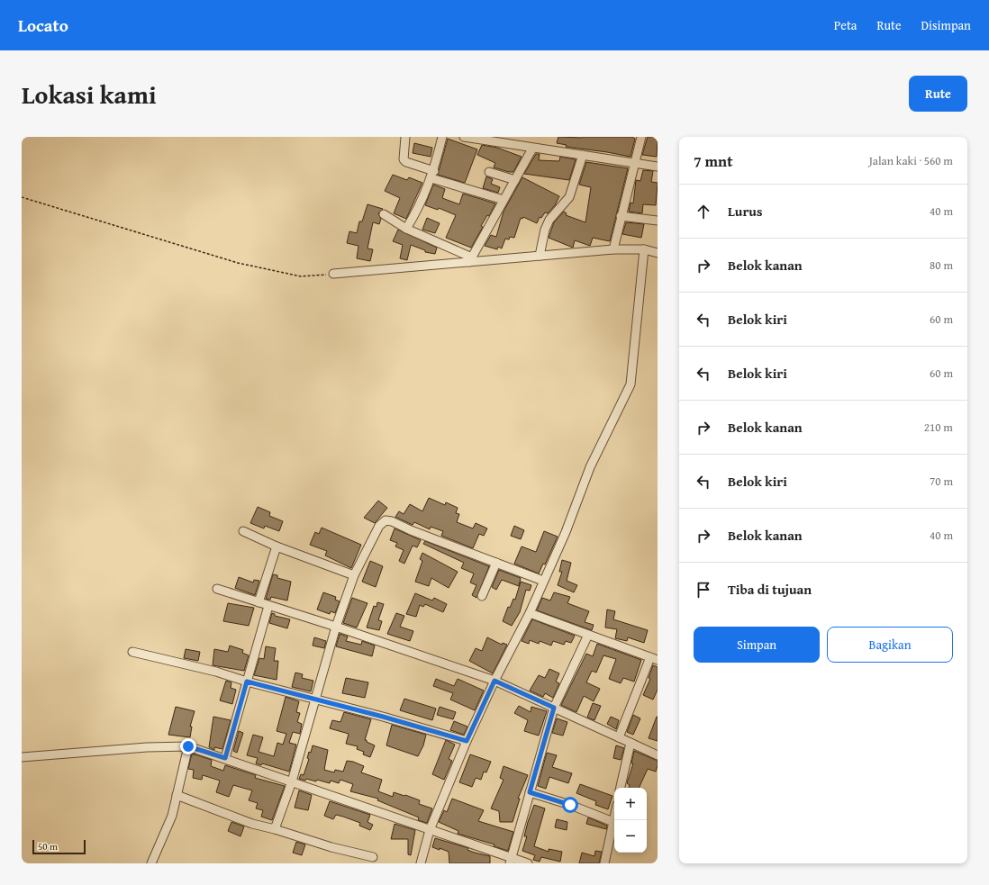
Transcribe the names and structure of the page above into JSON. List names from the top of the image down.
{
  "scale_bar": "50 m",
  "page": {
    "header": "Locato",
    "nav": ["Peta", "Rute", "Disimpan"],
    "title": "Lokasi kami",
    "buttons": [
      "Rute",
      ["Simpan", "Bagikan"]
    ],
    "heading": ["7 mnt", "Jalan kaki · 560 m"],
    "list": [
      ["Lurus", "40 m"],
      ["Belok kanan", "80 m"],
      ["Belok kiri", "60 m"],
      ["Belok kiri", "60 m"],
      ["Belok kanan", "210 m"],
      ["Belok kiri", "70 m"],
      ["Belok kanan", "40 m"],
      "Tiba di tujuan"
    ],
    "map_buttons": ["+", "−"],
    "scale": "50 m"
  }
}
